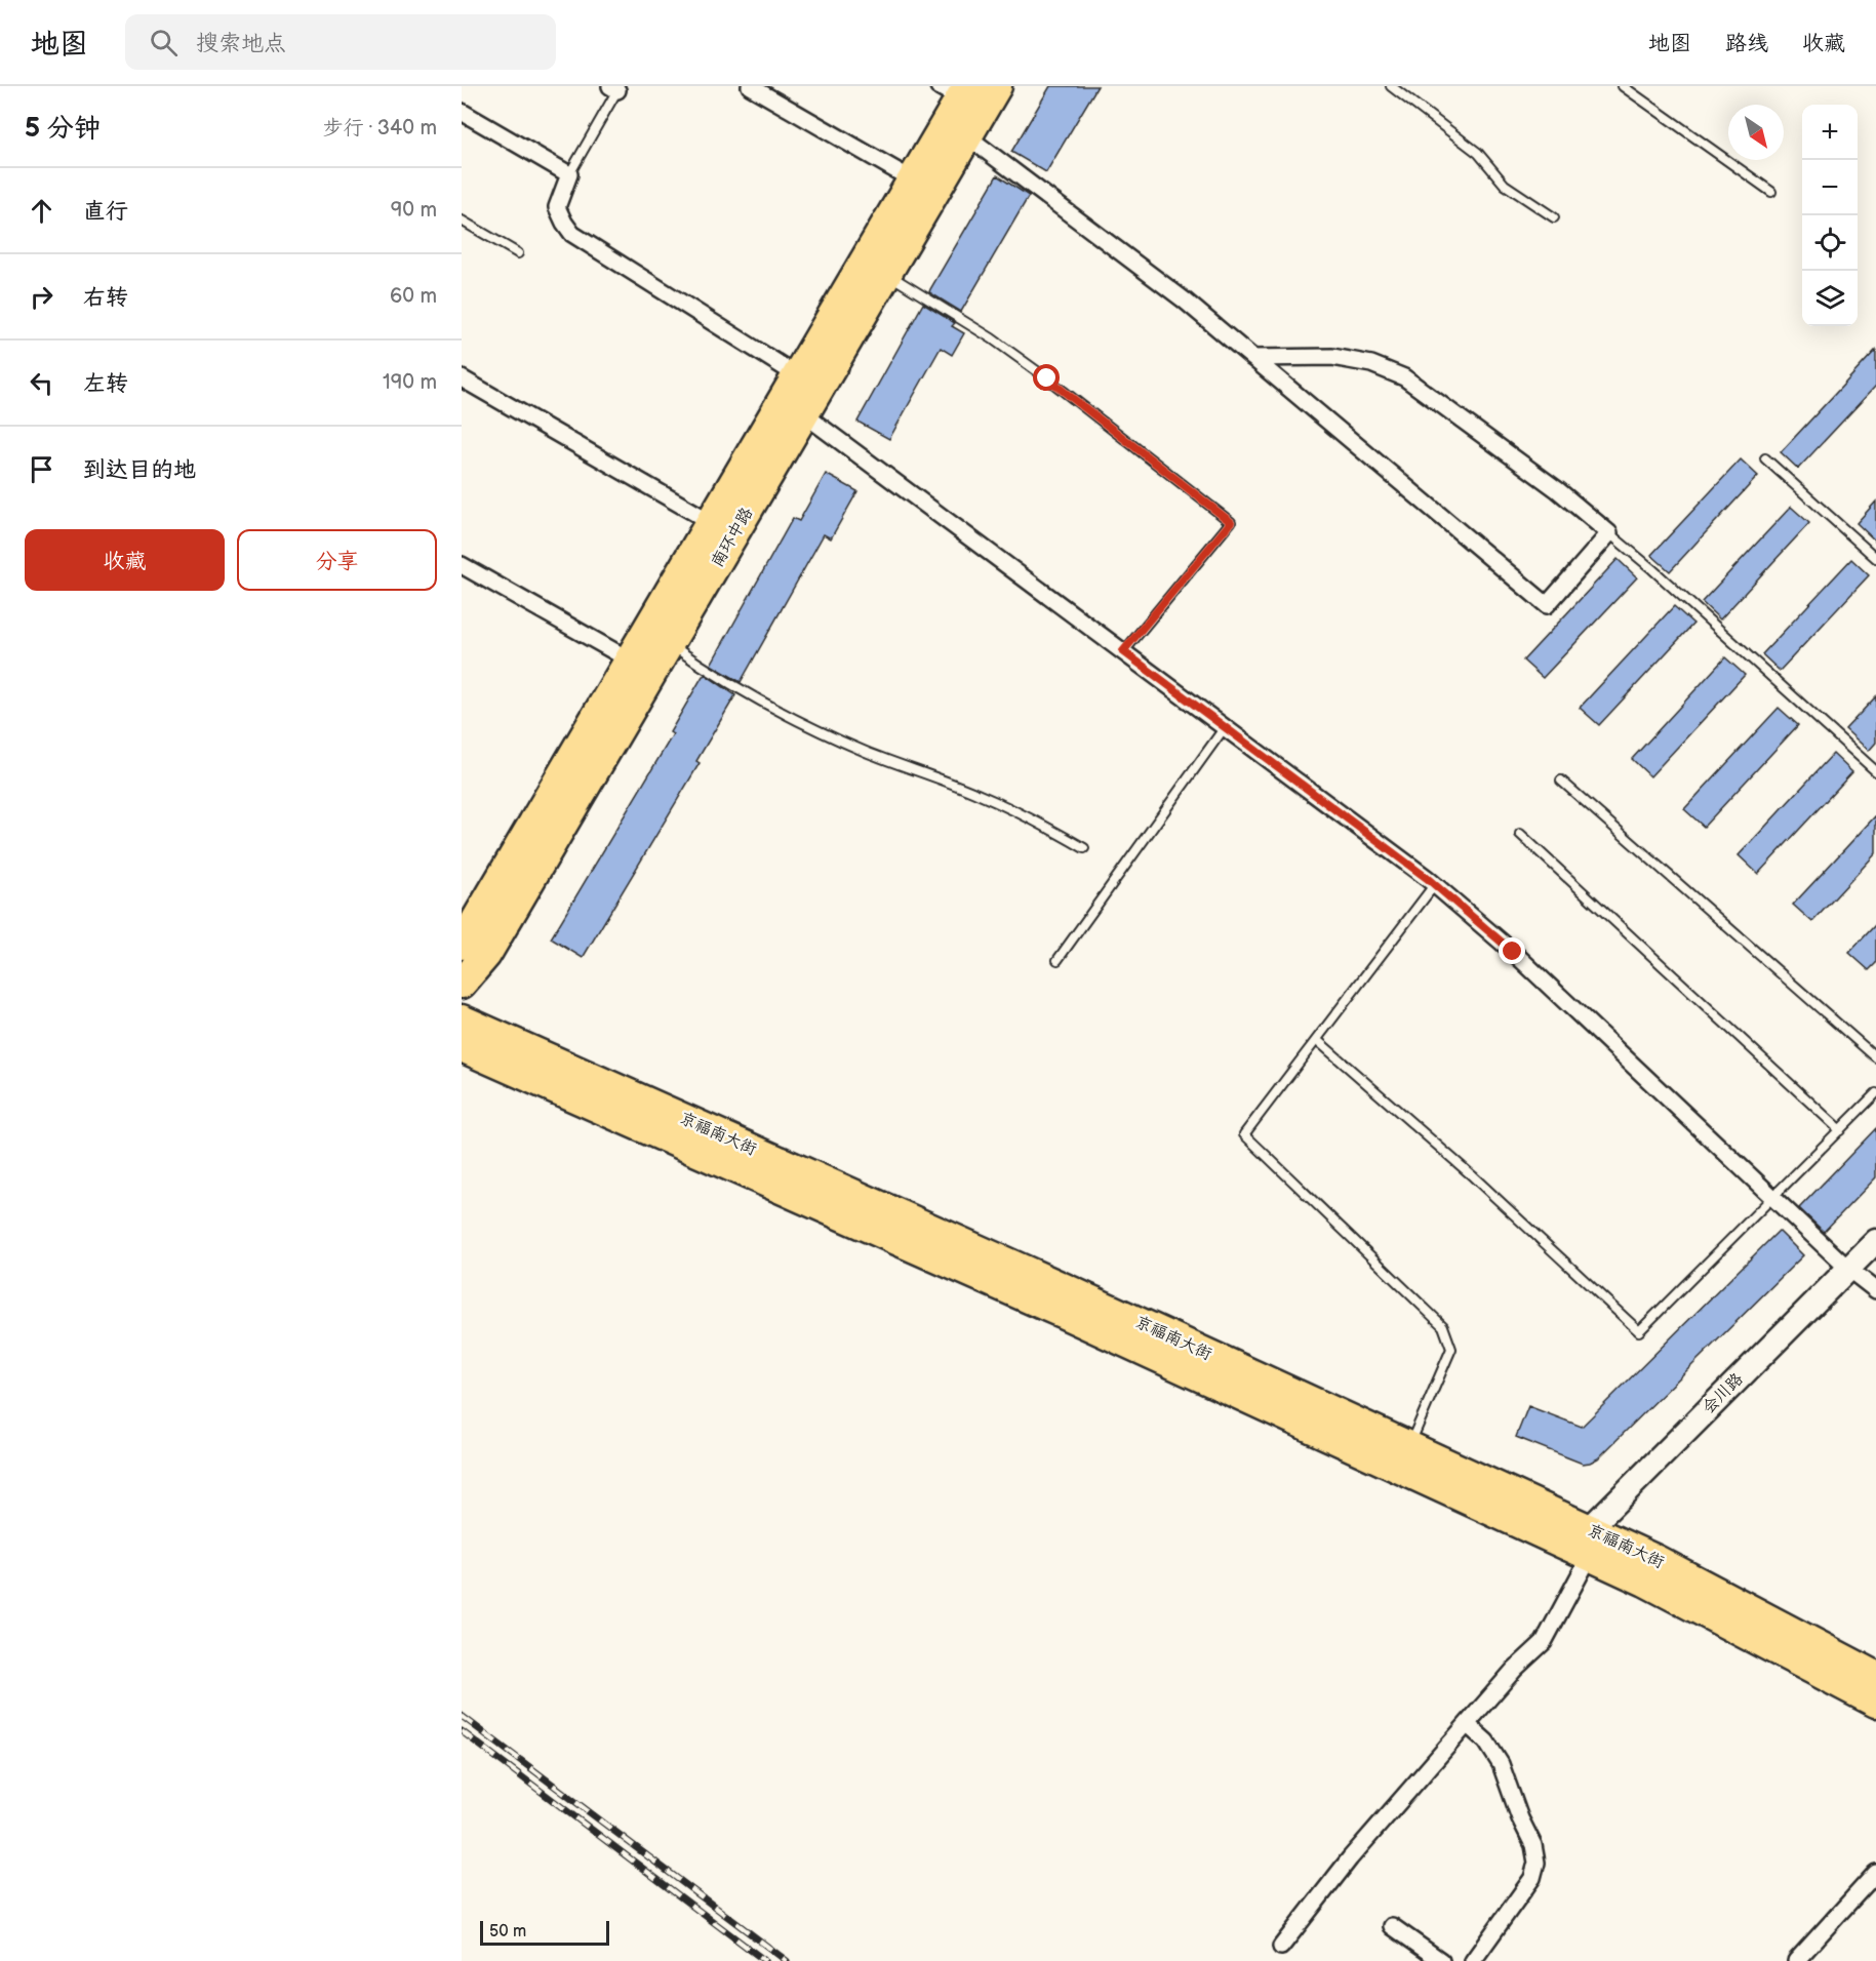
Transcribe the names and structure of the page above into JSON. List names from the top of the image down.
{
  "streets": {
    "highway": ["南环中路", "京福南大街"],
    "street": ["会川路"]
  },
  "crossings": [
    ["京福南大街", "会川路"]
  ],
  "scale_bar": "50 m",
  "north": "bottom right",
  "page": {
    "header": "地图",
    "search": "搜索地点",
    "nav": ["地图", "路线", "收藏"],
    "heading": ["5 分钟", "步行 · 340 m"],
    "map_buttons": ["+", "−"],
    "list": [
      ["直行", "90 m"],
      ["右转", "60 m"],
      ["左转", "190 m"],
      "到达目的地"
    ],
    "buttons": ["收藏", "分享"],
    "scale": "50 m"
  }
}
